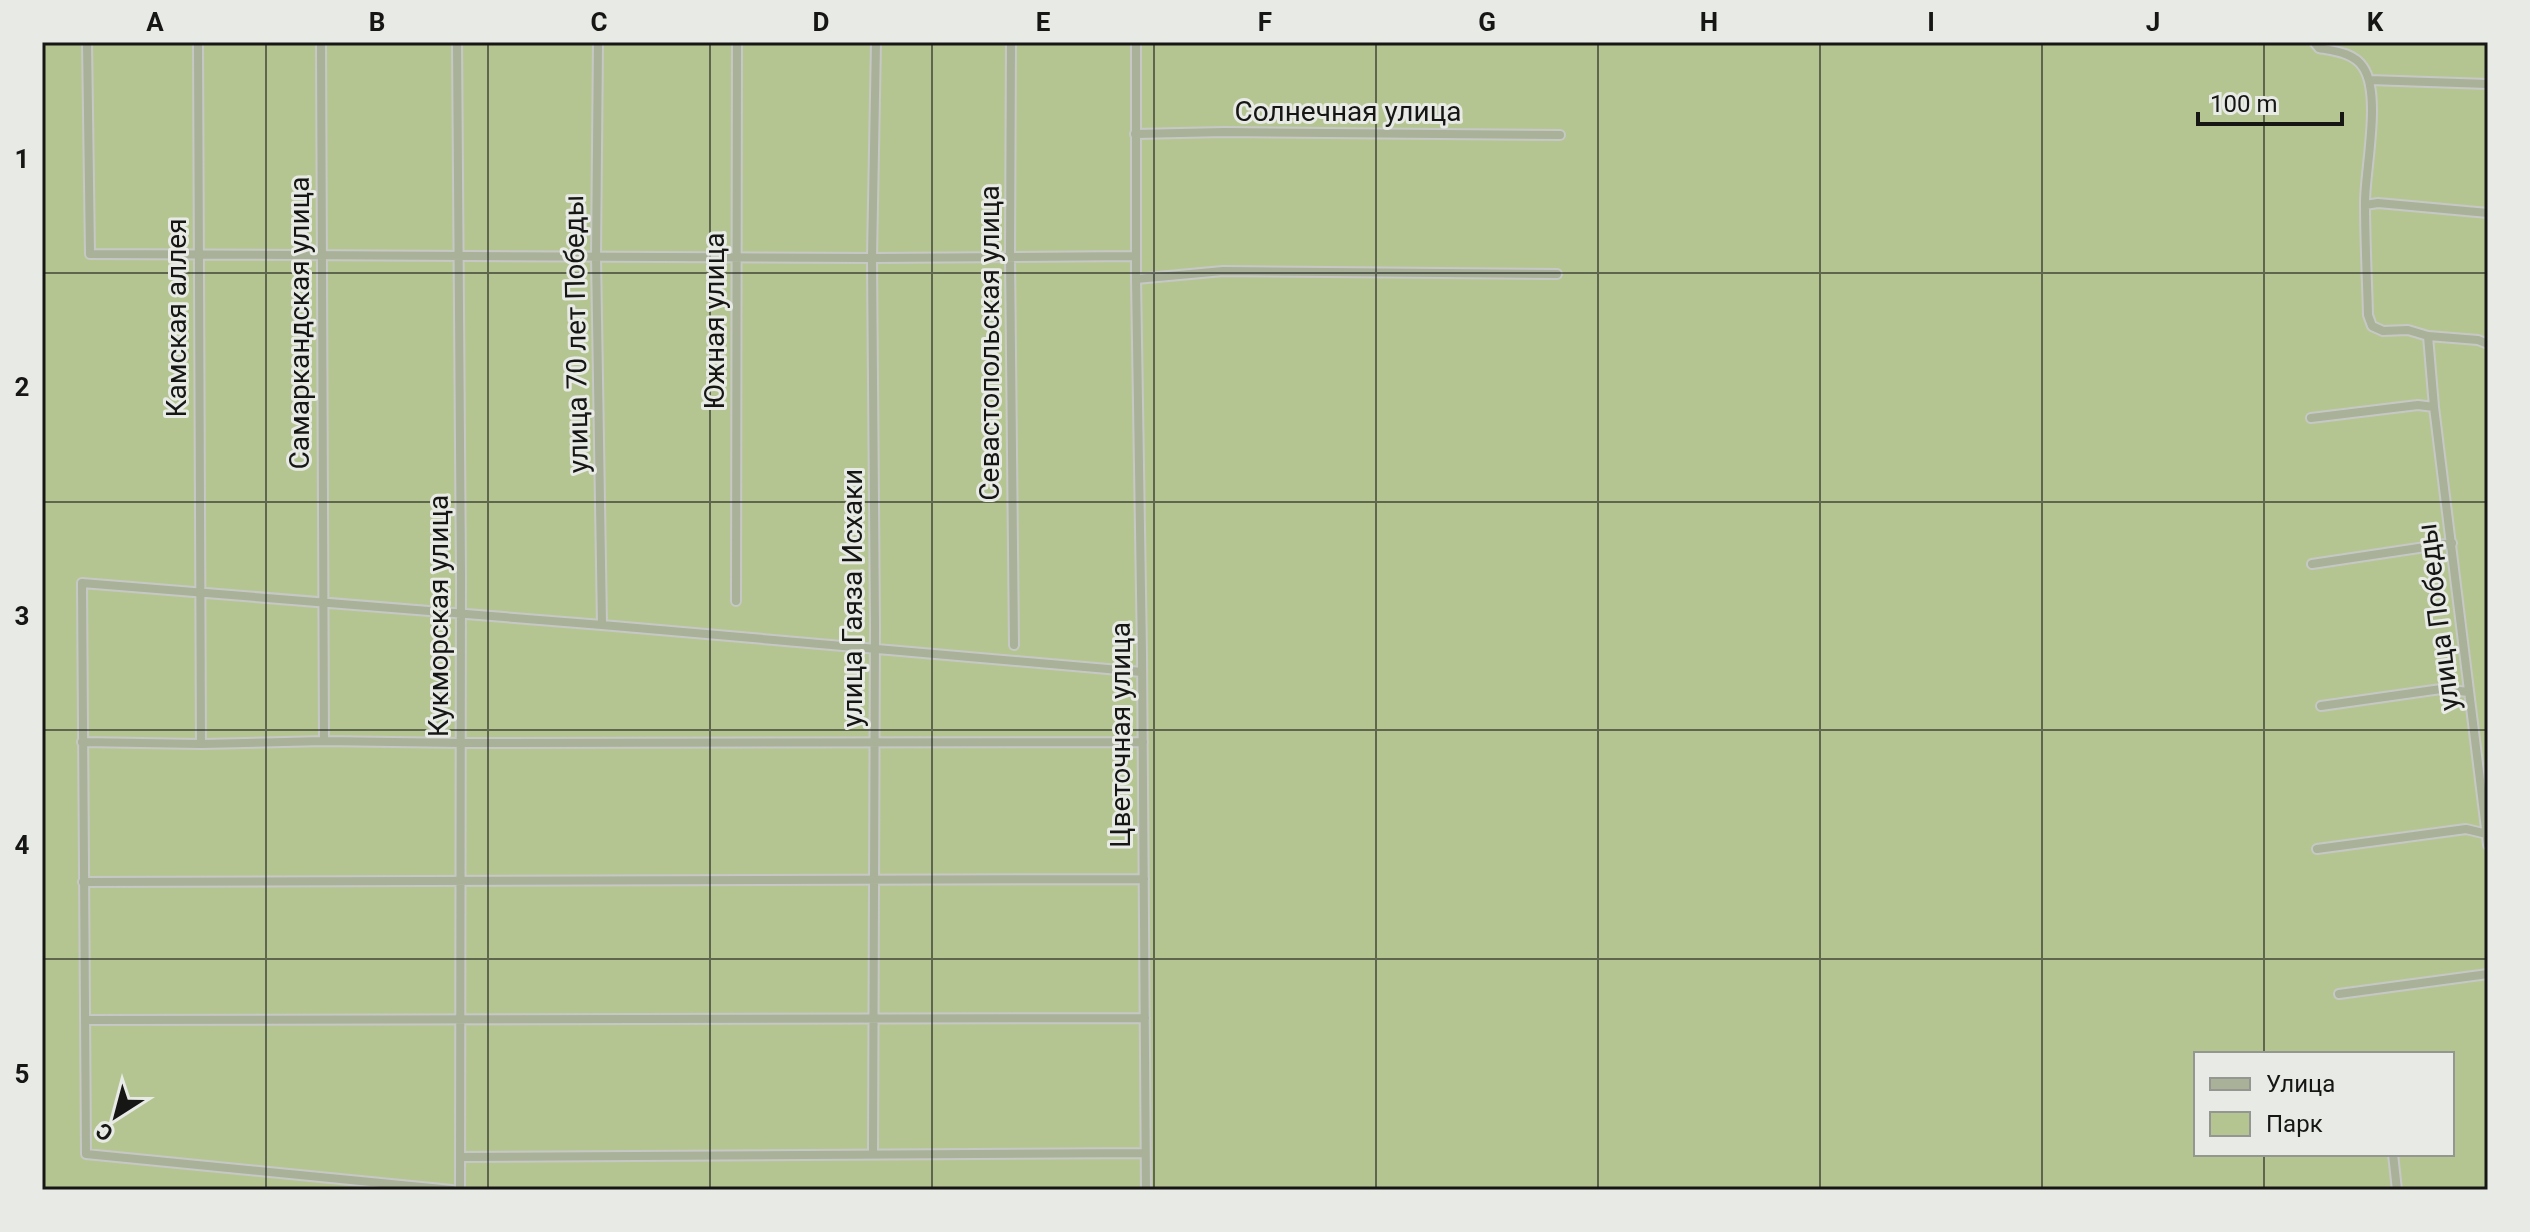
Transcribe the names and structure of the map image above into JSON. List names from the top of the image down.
{
  "streets": {
    "street": [
      "Солнечная улица",
      "Камская аллея",
      "Южная улица",
      "Самаркандская улица",
      "улица 70 лет Победы",
      "Севастопольская улица",
      "улица Гаяза Исхаки",
      "Кукморская улица",
      "улица Победы",
      "Цветочная улица"
    ]
  },
  "crossings": [
    ["Солнечная улица", "Цветочная улица"]
  ],
  "legend": ["Улица", "Парк"],
  "scale_bar": "100 m",
  "north": "bottom left",
  "grid": {
    "columns": [
      "A",
      "B",
      "C",
      "D",
      "E",
      "F",
      "G",
      "H",
      "I",
      "J",
      "K"
    ],
    "rows": [
      "1",
      "2",
      "3",
      "4",
      "5"
    ]
  }
}
